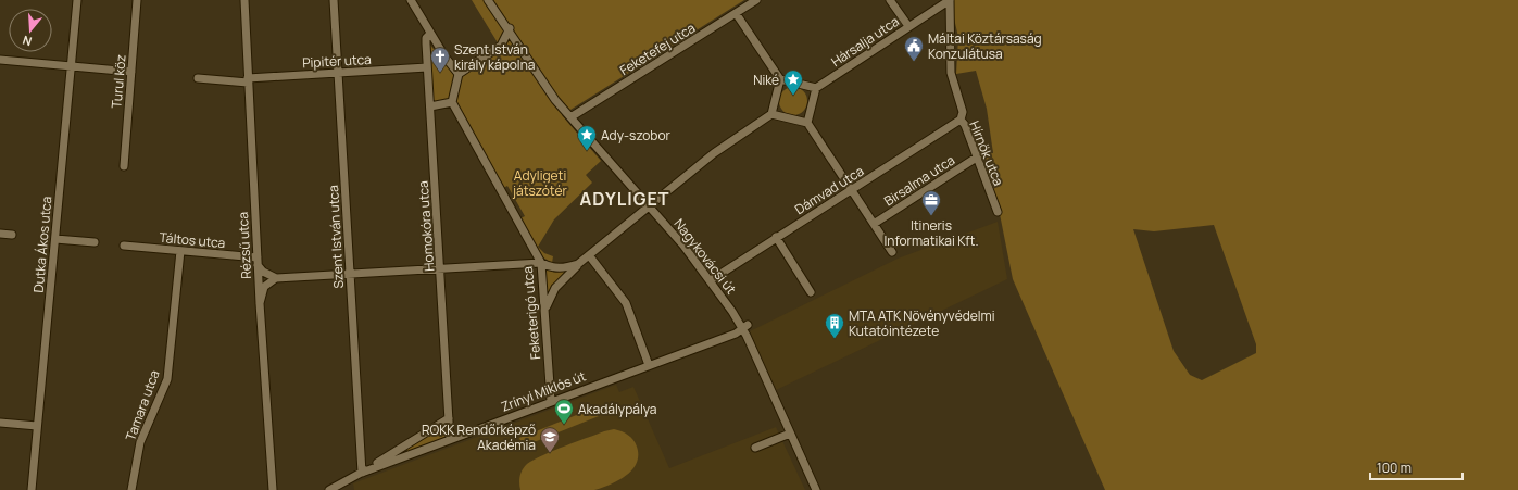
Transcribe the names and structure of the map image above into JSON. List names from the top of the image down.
{
  "streets": {
    "street": [
      "Hársalja utca",
      "Feketefej utca",
      "Pipitér utca",
      "Turul köz",
      "Hírnök utca",
      "Birsalma utca",
      "Dámvad utca",
      "Homokóra utca",
      "Szent István utca",
      "Táltos utca",
      "Dutka Ákos utca",
      "Rézsű utca",
      "Nagykovácsi út",
      "Feketerigó utca",
      "Zrínyi Miklós út",
      "Tamara utca"
    ]
  },
  "crossings": [
    ["Hársalja utca", "Hírnök utca"],
    ["Feketefej utca", "Nagykovácsi út"],
    ["Pipitér utca", "Homokóra utca"],
    ["Pipitér utca", "Szent István utca"],
    ["Pipitér utca", "Rézsű utca"],
    ["Hírnök utca", "Birsalma utca"],
    ["Hírnök utca", "Dámvad utca"],
    ["Dámvad utca", "Nagykovácsi út"],
    ["Homokóra utca", "Zrínyi Miklós út"],
    ["Szent István utca", "Zrínyi Miklós út"],
    ["Táltos utca", "Rézsű utca"],
    ["Táltos utca", "Tamara utca"],
    ["Nagykovácsi út", "Zrínyi Miklós út"],
    ["Feketerigó utca", "Zrínyi Miklós út"]
  ],
  "districts": ["ADYLIGET"],
  "parks": ["Adyligeti játszótér"],
  "places": {
    "public building": ["Máltai Köztársaság Konzulátusa"],
    "church": ["Szent István király kápolna"],
    "place": ["Niké", "Ady-szobor"],
    "office": ["Itineris Informatikai Kft."],
    "building": ["MTA ATK Növényvédelmi Kutatóintézete"],
    "sports": ["Akadálypálya"],
    "school or university": ["ROKK Rendőrképző Akadémia"]
  },
  "scale_bar": "100 m",
  "north": "bottom"
}
